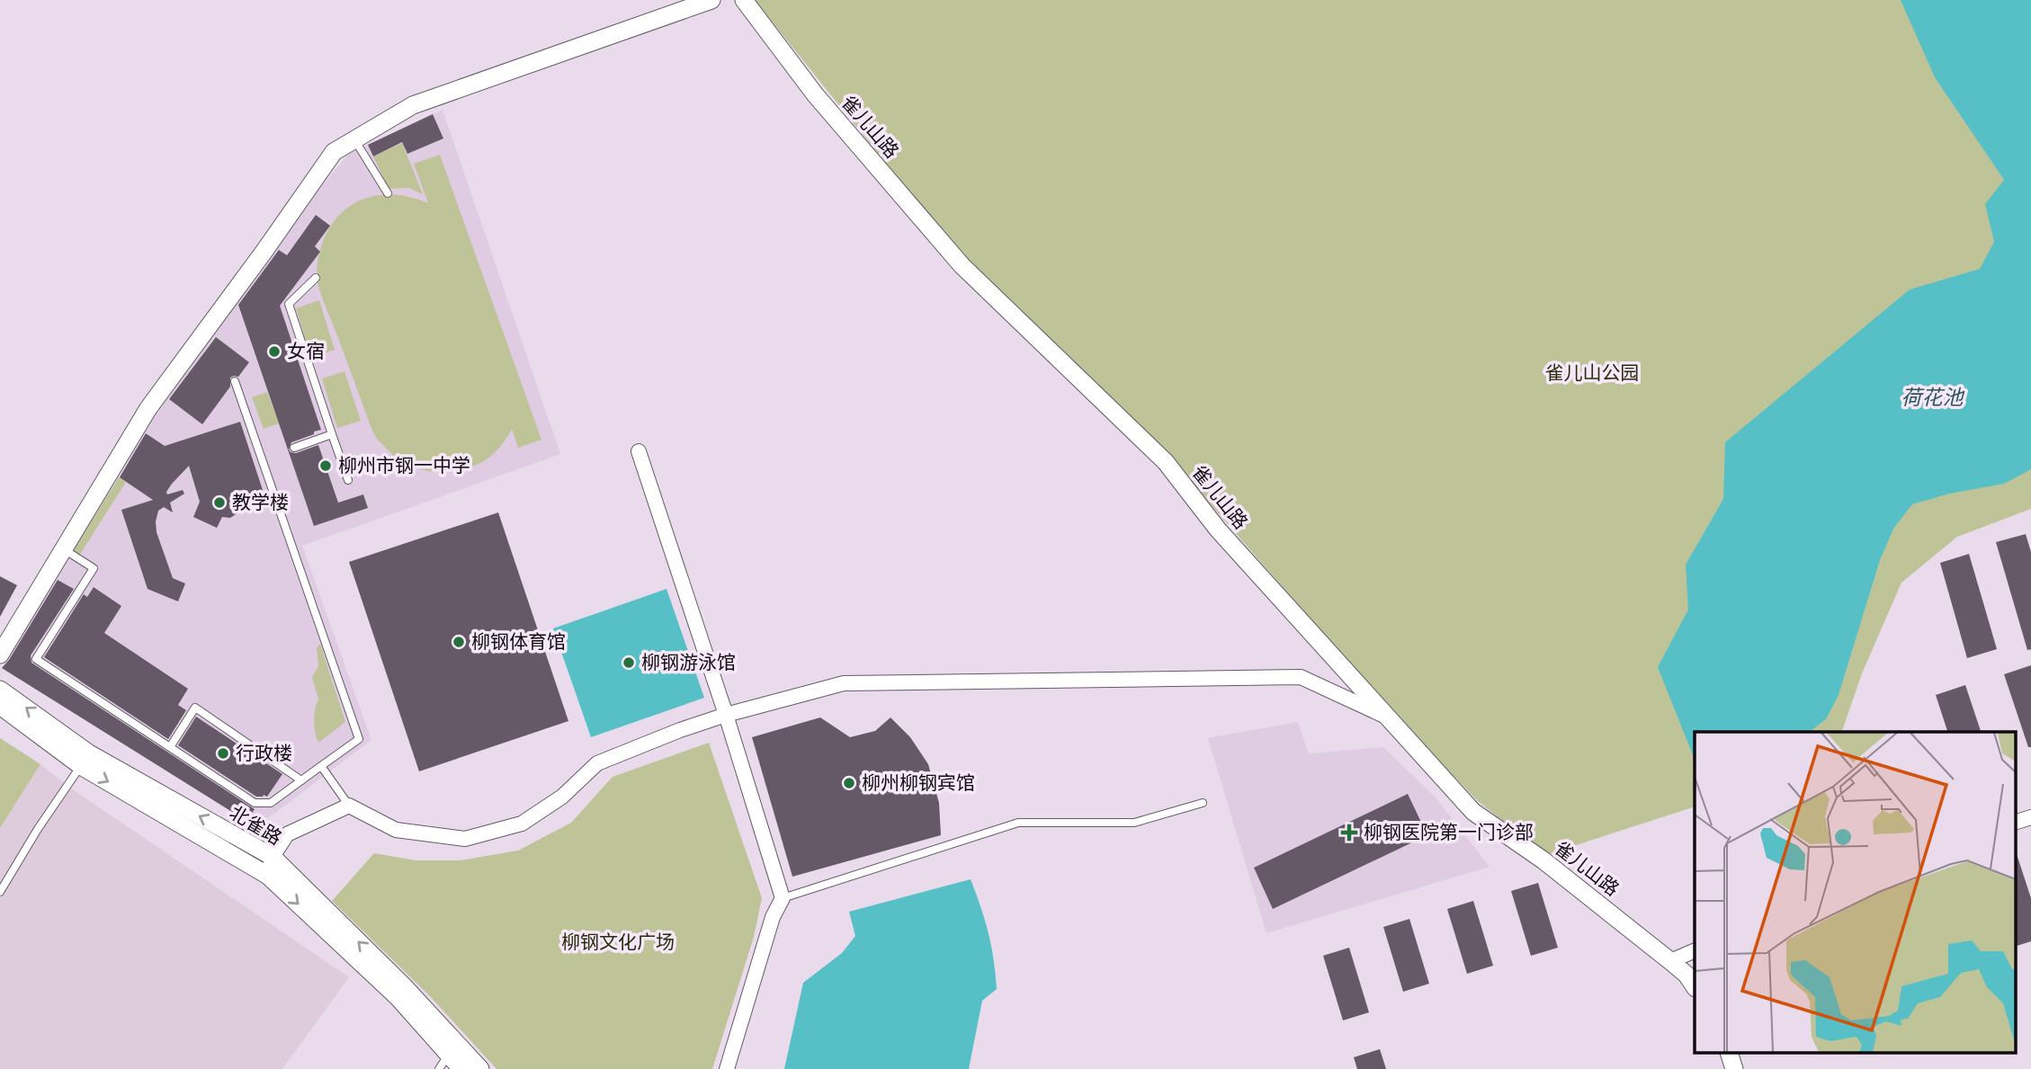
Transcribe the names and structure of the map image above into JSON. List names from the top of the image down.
{
  "streets": {
    "street": ["雀儿山路", "北雀路"]
  },
  "water": ["荷花池"],
  "parks": ["雀儿山公园", "柳钢文化广场"],
  "places": {
    "other": [
      "女宿",
      "柳州市钢一中学",
      "教学楼",
      "柳钢体育馆",
      "柳钢游泳馆",
      "行政楼",
      "柳州柳钢宾馆"
    ],
    "health": ["柳钢医院第一门诊部"]
  }
}
